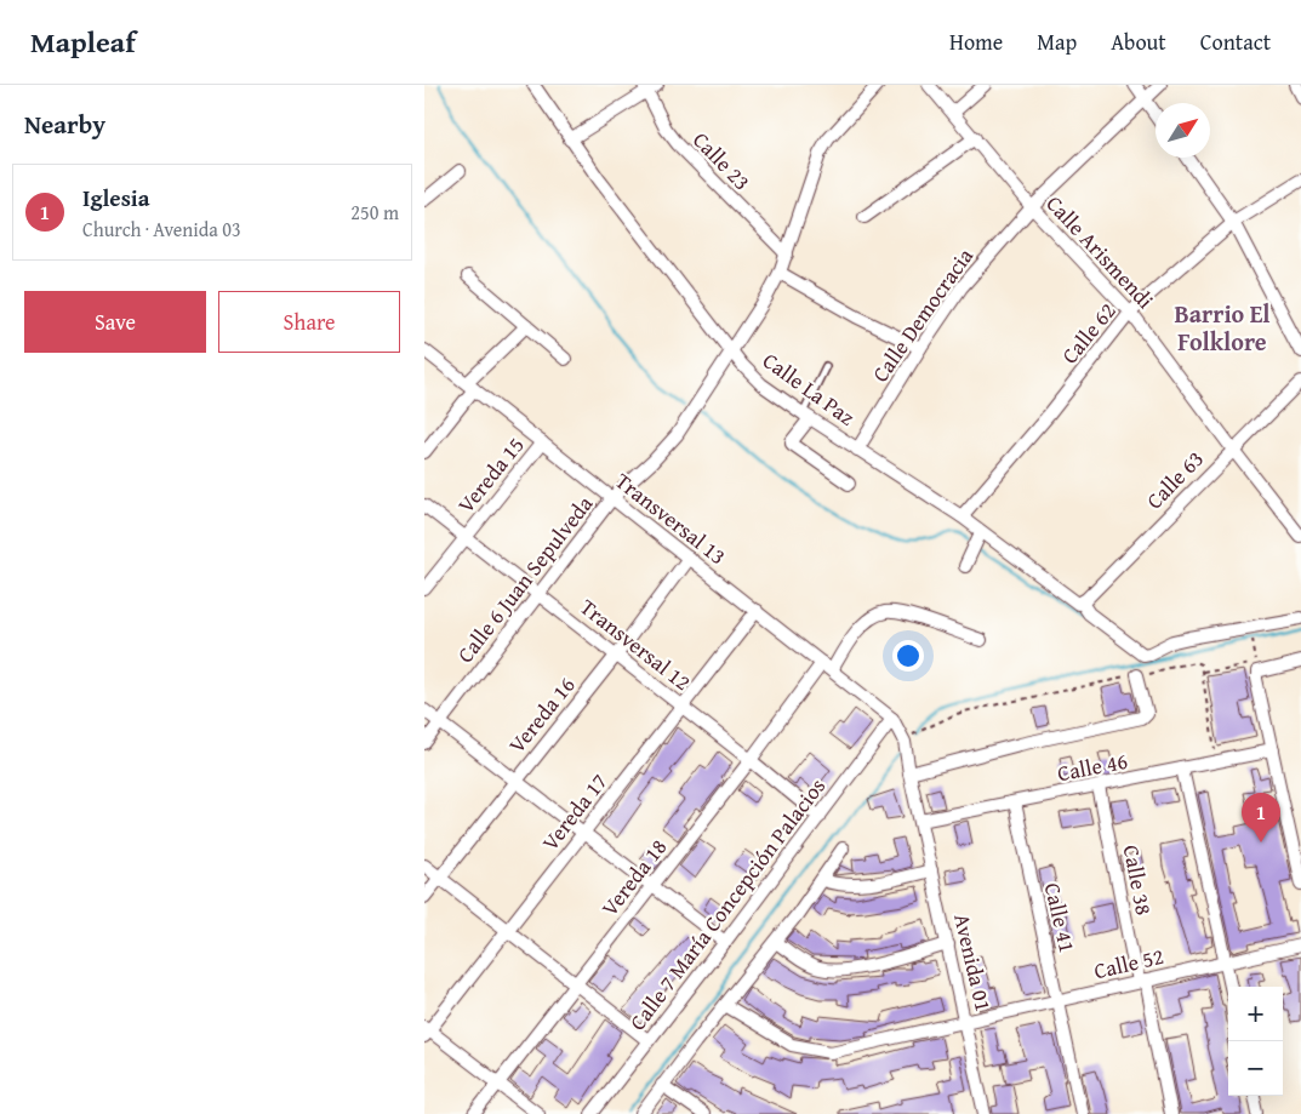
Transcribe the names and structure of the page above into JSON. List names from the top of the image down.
{
  "streets": {
    "street": [
      "Calle 23",
      "Calle Arismendi",
      "Calle Democracia",
      "Calle 62",
      "Calle La Paz",
      "Vereda 15",
      "Calle 63",
      "Transversal 13",
      "Calle 6 Juan Sepulveda",
      "Transversal 12",
      "Vereda 16",
      "Calle 46",
      "Vereda 17",
      "Vereda 18",
      "Calle 38",
      "Calle 7 María Concepción Palacios",
      "Calle 41",
      "Avenida 01",
      "Calle 52"
    ]
  },
  "crossings": [
    ["Calle 23", "Calle 6 Juan Sepulveda"],
    ["Calle Arismendi", "Calle Democracia"],
    ["Calle Arismendi", "Calle 62"],
    ["Calle Arismendi", "Calle 63"],
    ["Calle Democracia", "Calle La Paz"],
    ["Calle 62", "Calle La Paz"],
    ["Calle La Paz", "Calle 63"],
    ["Calle La Paz", "Calle 6 Juan Sepulveda"],
    ["Vereda 15", "Transversal 13"],
    ["Vereda 15", "Transversal 12"],
    ["Transversal 13", "Calle 6 Juan Sepulveda"],
    ["Transversal 13", "Vereda 16"],
    ["Transversal 13", "Vereda 17"],
    ["Transversal 13", "Vereda 18"],
    ["Transversal 13", "Calle 7 María Concepción Palacios"],
    ["Calle 6 Juan Sepulveda", "Transversal 12"],
    ["Transversal 12", "Vereda 16"],
    ["Transversal 12", "Vereda 17"],
    ["Transversal 12", "Vereda 18"],
    ["Transversal 12", "Calle 7 María Concepción Palacios"],
    ["Calle 46", "Calle 38"],
    ["Calle 46", "Calle 41"],
    ["Calle 46", "Avenida 01"],
    ["Calle 38", "Calle 52"],
    ["Calle 41", "Calle 52"],
    ["Avenida 01", "Calle 52"]
  ],
  "districts": ["Barrio El Folklore"],
  "north": "top right",
  "page": {
    "header": "Mapleaf",
    "nav": [
      "Home",
      "Map",
      "About",
      "Contact"
    ],
    "heading": "Nearby",
    "list": [
      {
        "mark": "1",
        "name": "Iglesia",
        "note": "Church · Avenida 03",
        "value": "250 m"
      }
    ],
    "buttons": ["Save", "Share"],
    "pins": "1",
    "map_buttons": ["+", "−"]
  }
}
